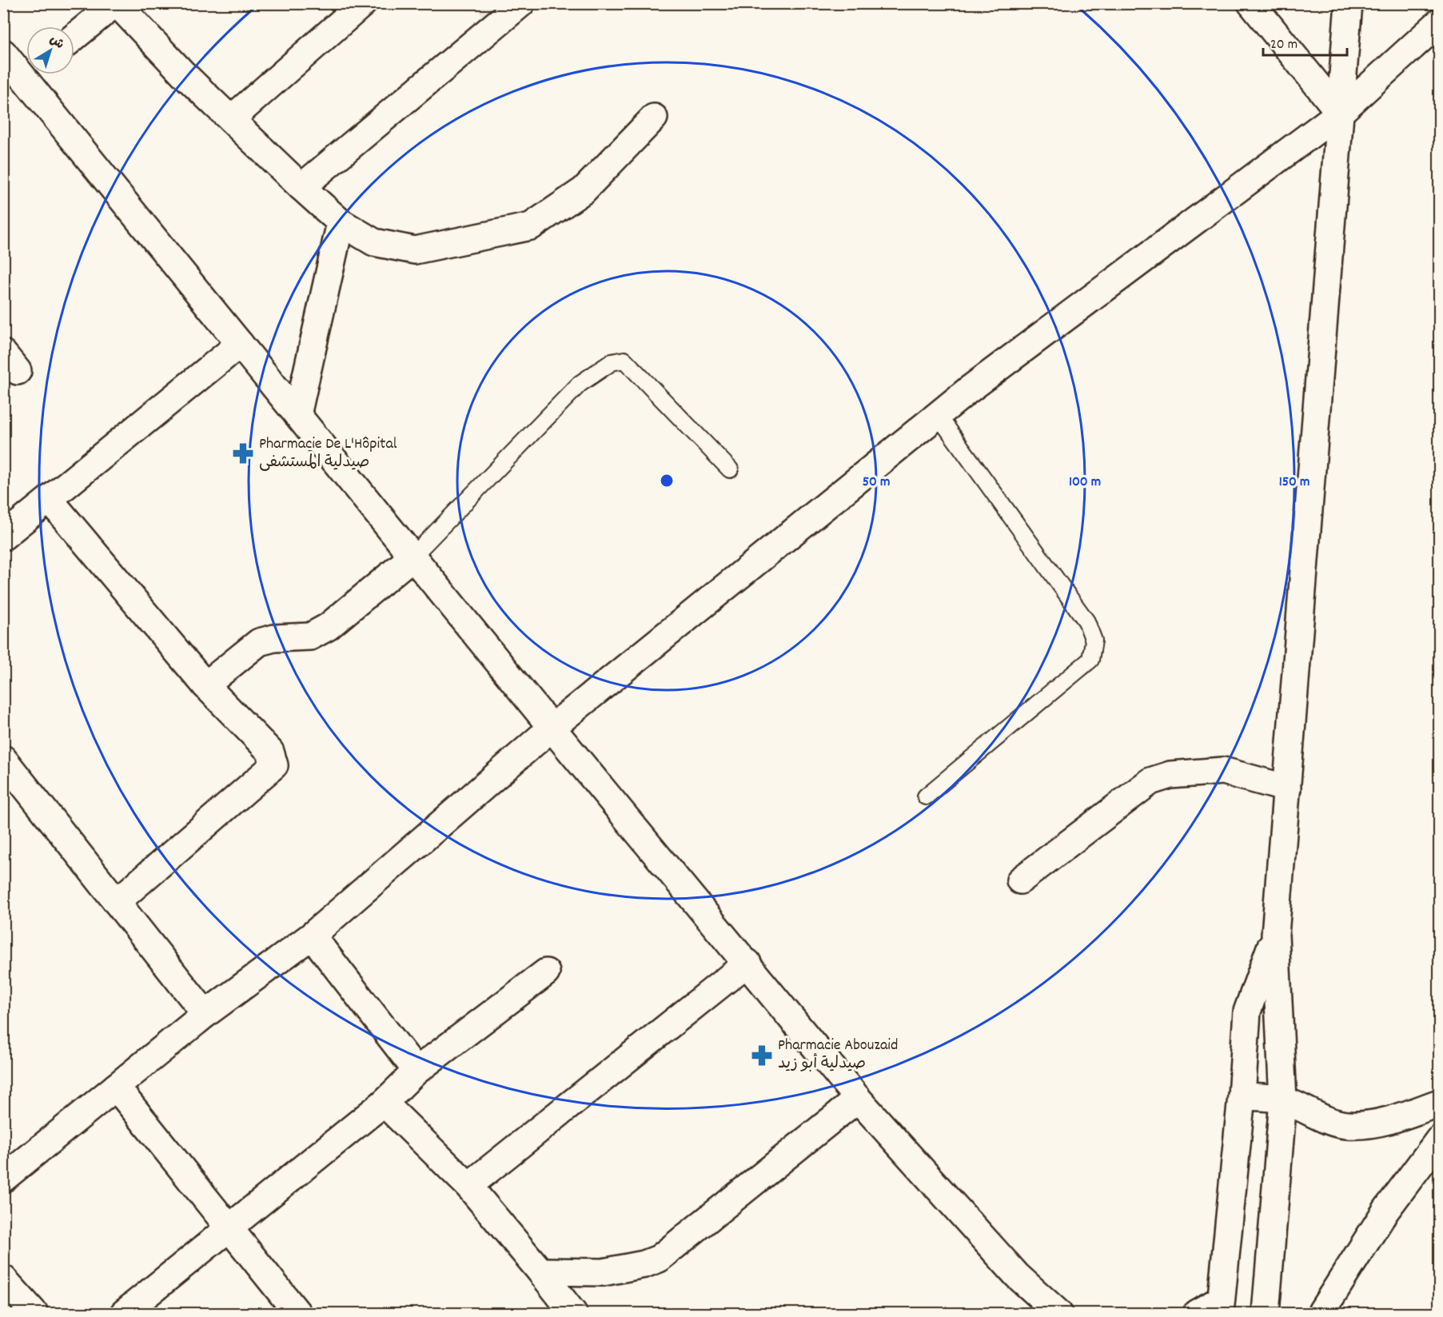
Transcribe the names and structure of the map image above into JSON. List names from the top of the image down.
{
  "places": {
    "pharmacy": ["Pharmacie De L'Hôpital صيدلية المستشفى", "Pharmacie Abouzaid صيدلية أبو زيد"]
  },
  "scale_bar": "20 m",
  "north": "top right",
  "rings": ["50 m", "100 m", "150 m"]
}
